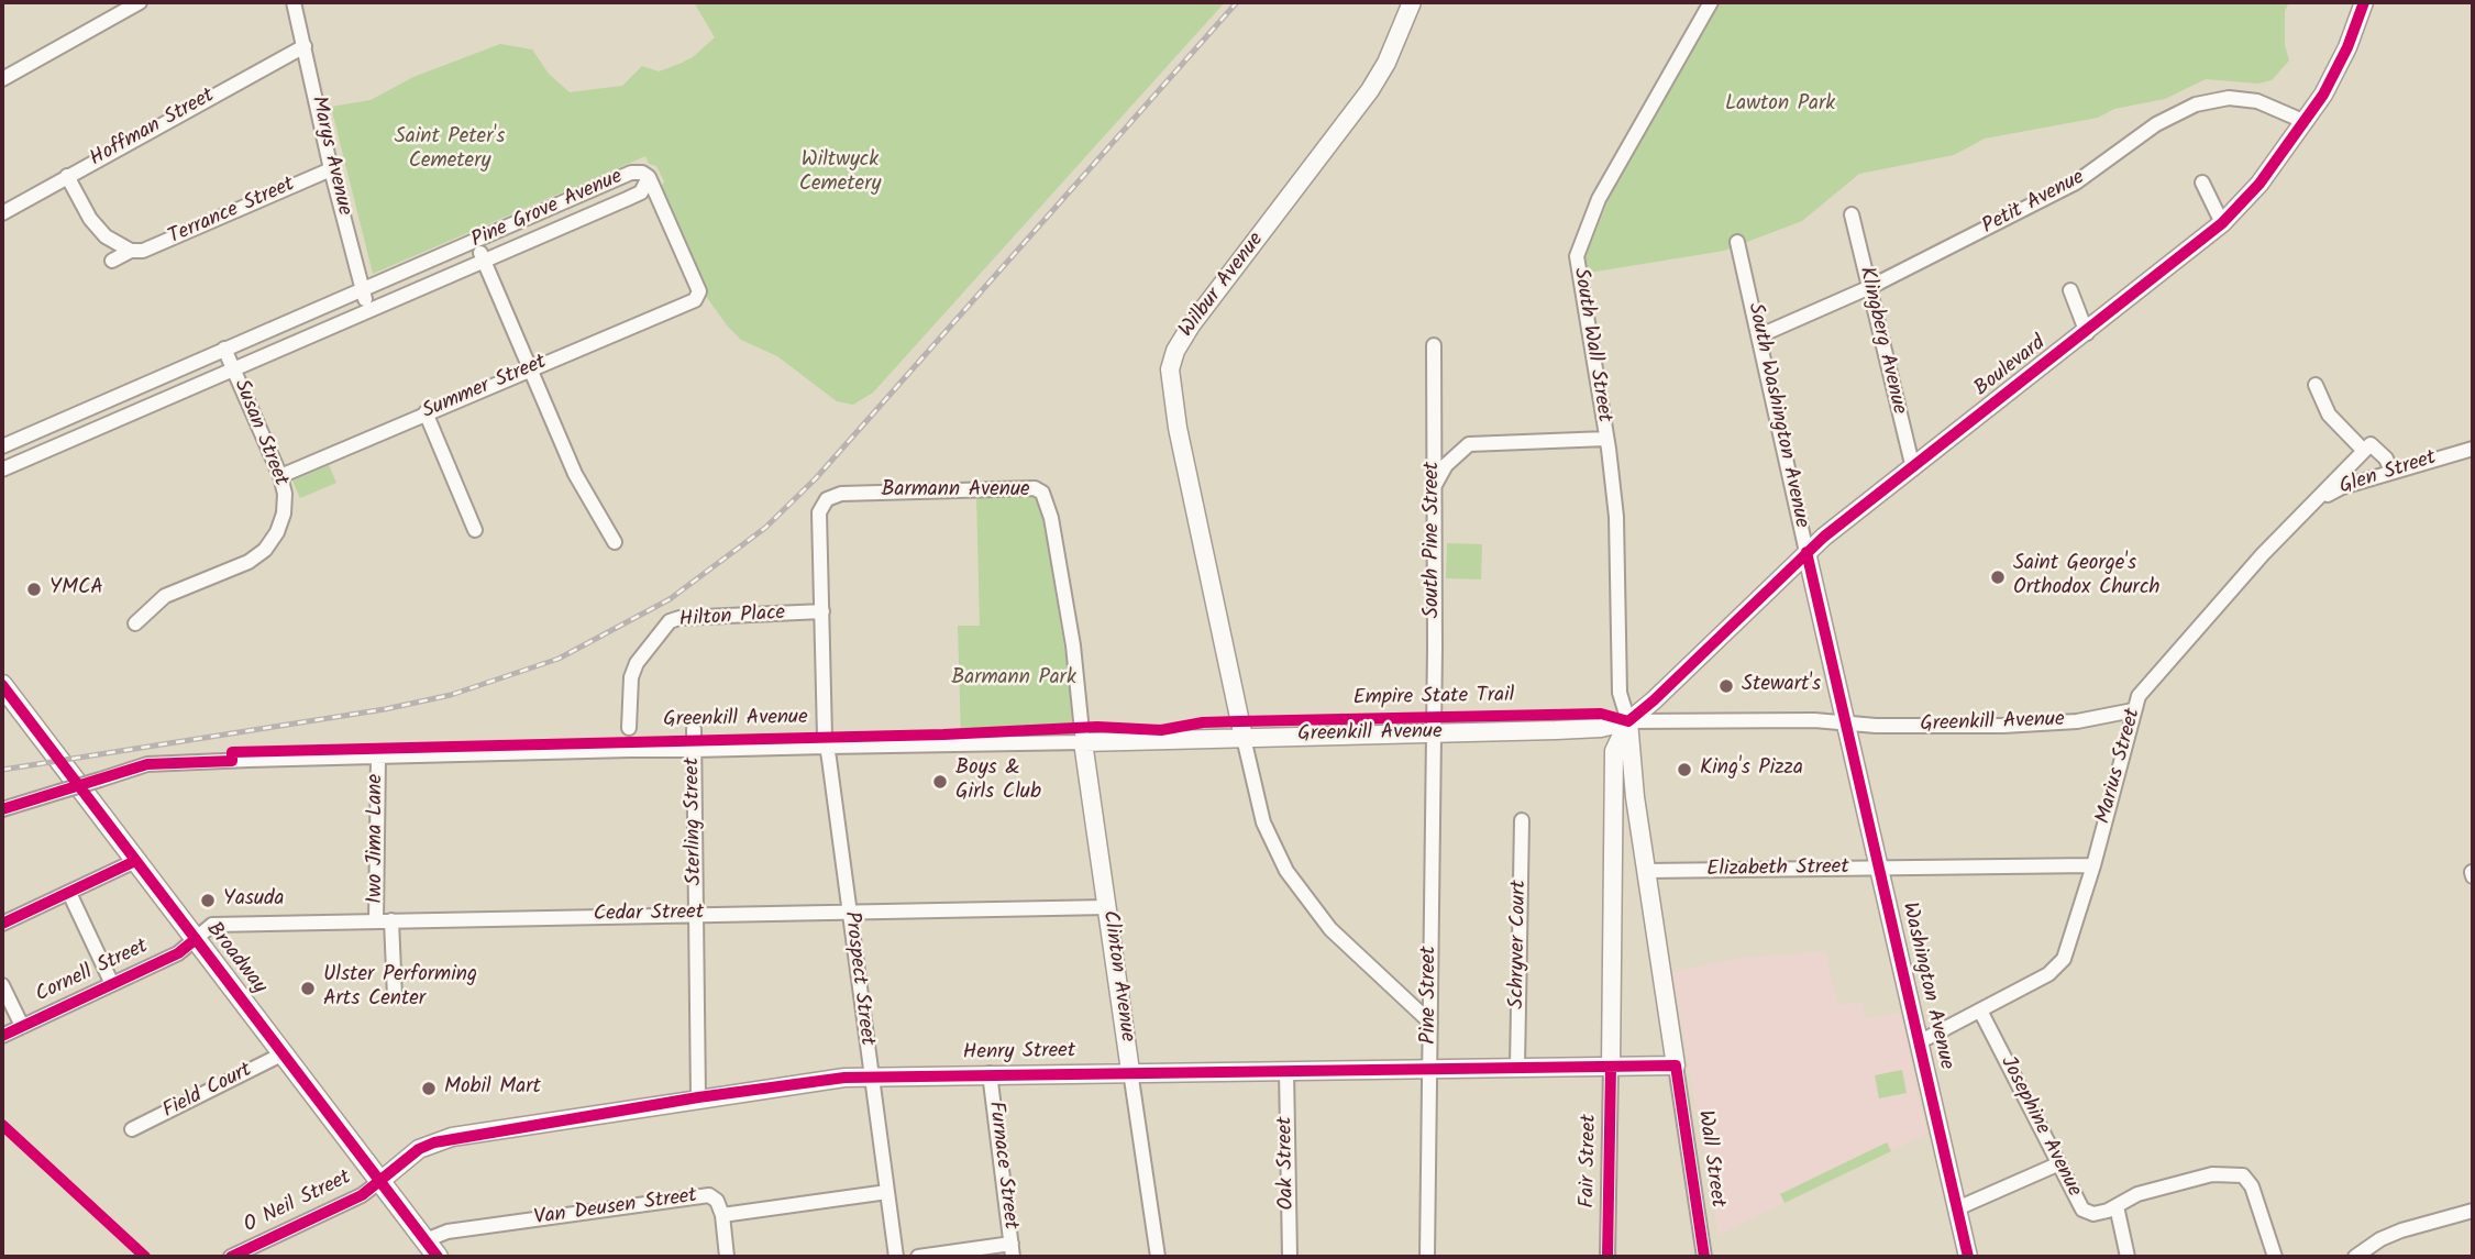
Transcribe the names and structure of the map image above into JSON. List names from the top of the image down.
{
  "streets": {
    "highway": ["Broadway"],
    "main road": [
      "Wilbur Avenue",
      "Boulevard",
      "South Washington Avenue",
      "Greenkill Avenue",
      "Clinton Avenue",
      "Washington Avenue",
      "Henry Street",
      "Wall Street",
      "Fair Street"
    ],
    "street": [
      "Hoffman Street",
      "Marys Avenue",
      "Petit Avenue",
      "Pine Grove Avenue",
      "Terrance Street",
      "Klingberg Avenue",
      "South Wall Street",
      "Summer Street",
      "Susan Street",
      "Glen Street",
      "Barmann Avenue",
      "South Pine Street",
      "Hilton Place",
      "Marius Street",
      "Sterling Street",
      "Iwo Jima Lane",
      "Elizabeth Street",
      "Cedar Street",
      "Schryver Court",
      "Cornell Street",
      "Prospect Street",
      "Pine Street",
      "Field Court",
      "Josephine Avenue",
      "Oak Street",
      "Furnace Street",
      "O Neil Street",
      "Van Deusen Street"
    ],
    "cycle path": ["Empire State Trail"]
  },
  "crossings": [
    ["Hoffman Street", "Marys Avenue"],
    ["Marys Avenue", "Pine Grove Avenue"],
    ["Marys Avenue", "Terrance Street"],
    ["Petit Avenue", "Klingberg Avenue"],
    ["Petit Avenue", "Boulevard"],
    ["Petit Avenue", "South Washington Avenue"],
    ["Pine Grove Avenue", "Summer Street"],
    ["Pine Grove Avenue", "Susan Street"],
    ["Wilbur Avenue", "Greenkill Avenue"],
    ["Klingberg Avenue", "Boulevard"],
    ["South Wall Street", "Boulevard"],
    ["South Wall Street", "Greenkill Avenue"],
    ["South Wall Street", "Wall Street"],
    ["South Wall Street", "Fair Street"],
    ["Boulevard", "South Washington Avenue"],
    ["Boulevard", "Greenkill Avenue"],
    ["Boulevard", "Wall Street"],
    ["Boulevard", "Fair Street"],
    ["Summer Street", "Susan Street"],
    ["South Washington Avenue", "Greenkill Avenue"],
    ["South Washington Avenue", "Washington Avenue"],
    ["Glen Street", "Marius Street"],
    ["Barmann Avenue", "Hilton Place"],
    ["Barmann Avenue", "Greenkill Avenue"],
    ["Barmann Avenue", "Clinton Avenue"],
    ["Barmann Avenue", "Prospect Street"],
    ["South Pine Street", "Greenkill Avenue"],
    ["South Pine Street", "Pine Street"],
    ["Hilton Place", "Prospect Street"],
    ["Greenkill Avenue", "Marius Street"],
    ["Greenkill Avenue", "Sterling Street"],
    ["Greenkill Avenue", "Iwo Jima Lane"],
    ["Greenkill Avenue", "Clinton Avenue"],
    ["Greenkill Avenue", "Prospect Street"],
    ["Greenkill Avenue", "Washington Avenue"],
    ["Greenkill Avenue", "Pine Street"],
    ["Greenkill Avenue", "Wall Street"],
    ["Greenkill Avenue", "Fair Street"],
    ["Marius Street", "Elizabeth Street"],
    ["Marius Street", "Washington Avenue"],
    ["Marius Street", "Josephine Avenue"],
    ["Sterling Street", "Cedar Street"],
    ["Sterling Street", "Henry Street"],
    ["Iwo Jima Lane", "Cedar Street"],
    ["Elizabeth Street", "Washington Avenue"],
    ["Elizabeth Street", "Wall Street"],
    ["Cedar Street", "Broadway"],
    ["Cedar Street", "Cornell Street"],
    ["Cedar Street", "Clinton Avenue"],
    ["Cedar Street", "Prospect Street"],
    ["Schryver Court", "Henry Street"],
    ["Broadway", "Cornell Street"],
    ["Broadway", "Henry Street"],
    ["Broadway", "Field Court"],
    ["Broadway", "O Neil Street"],
    ["Broadway", "Van Deusen Street"],
    ["Clinton Avenue", "Henry Street"],
    ["Prospect Street", "Henry Street"],
    ["Prospect Street", "Van Deusen Street"],
    ["Pine Street", "Henry Street"],
    ["Henry Street", "Wall Street"],
    ["Henry Street", "Fair Street"],
    ["Henry Street", "Oak Street"],
    ["Henry Street", "Furnace Street"],
    ["Henry Street", "O Neil Street"],
    ["Wall Street", "Fair Street"]
  ],
  "parks": [
    "Lawton Park",
    "Saint Peter's Cemetery",
    "Wiltwyck Cemetery",
    "Barmann Park"
  ],
  "places": [
    "Saint George's Orthodox Church",
    "YMCA",
    "Stewart's",
    "King's Pizza",
    "Boys & Girls Club",
    "Yasuda",
    "Ulster Performing Arts Center",
    "Mobil Mart"
  ]
}
